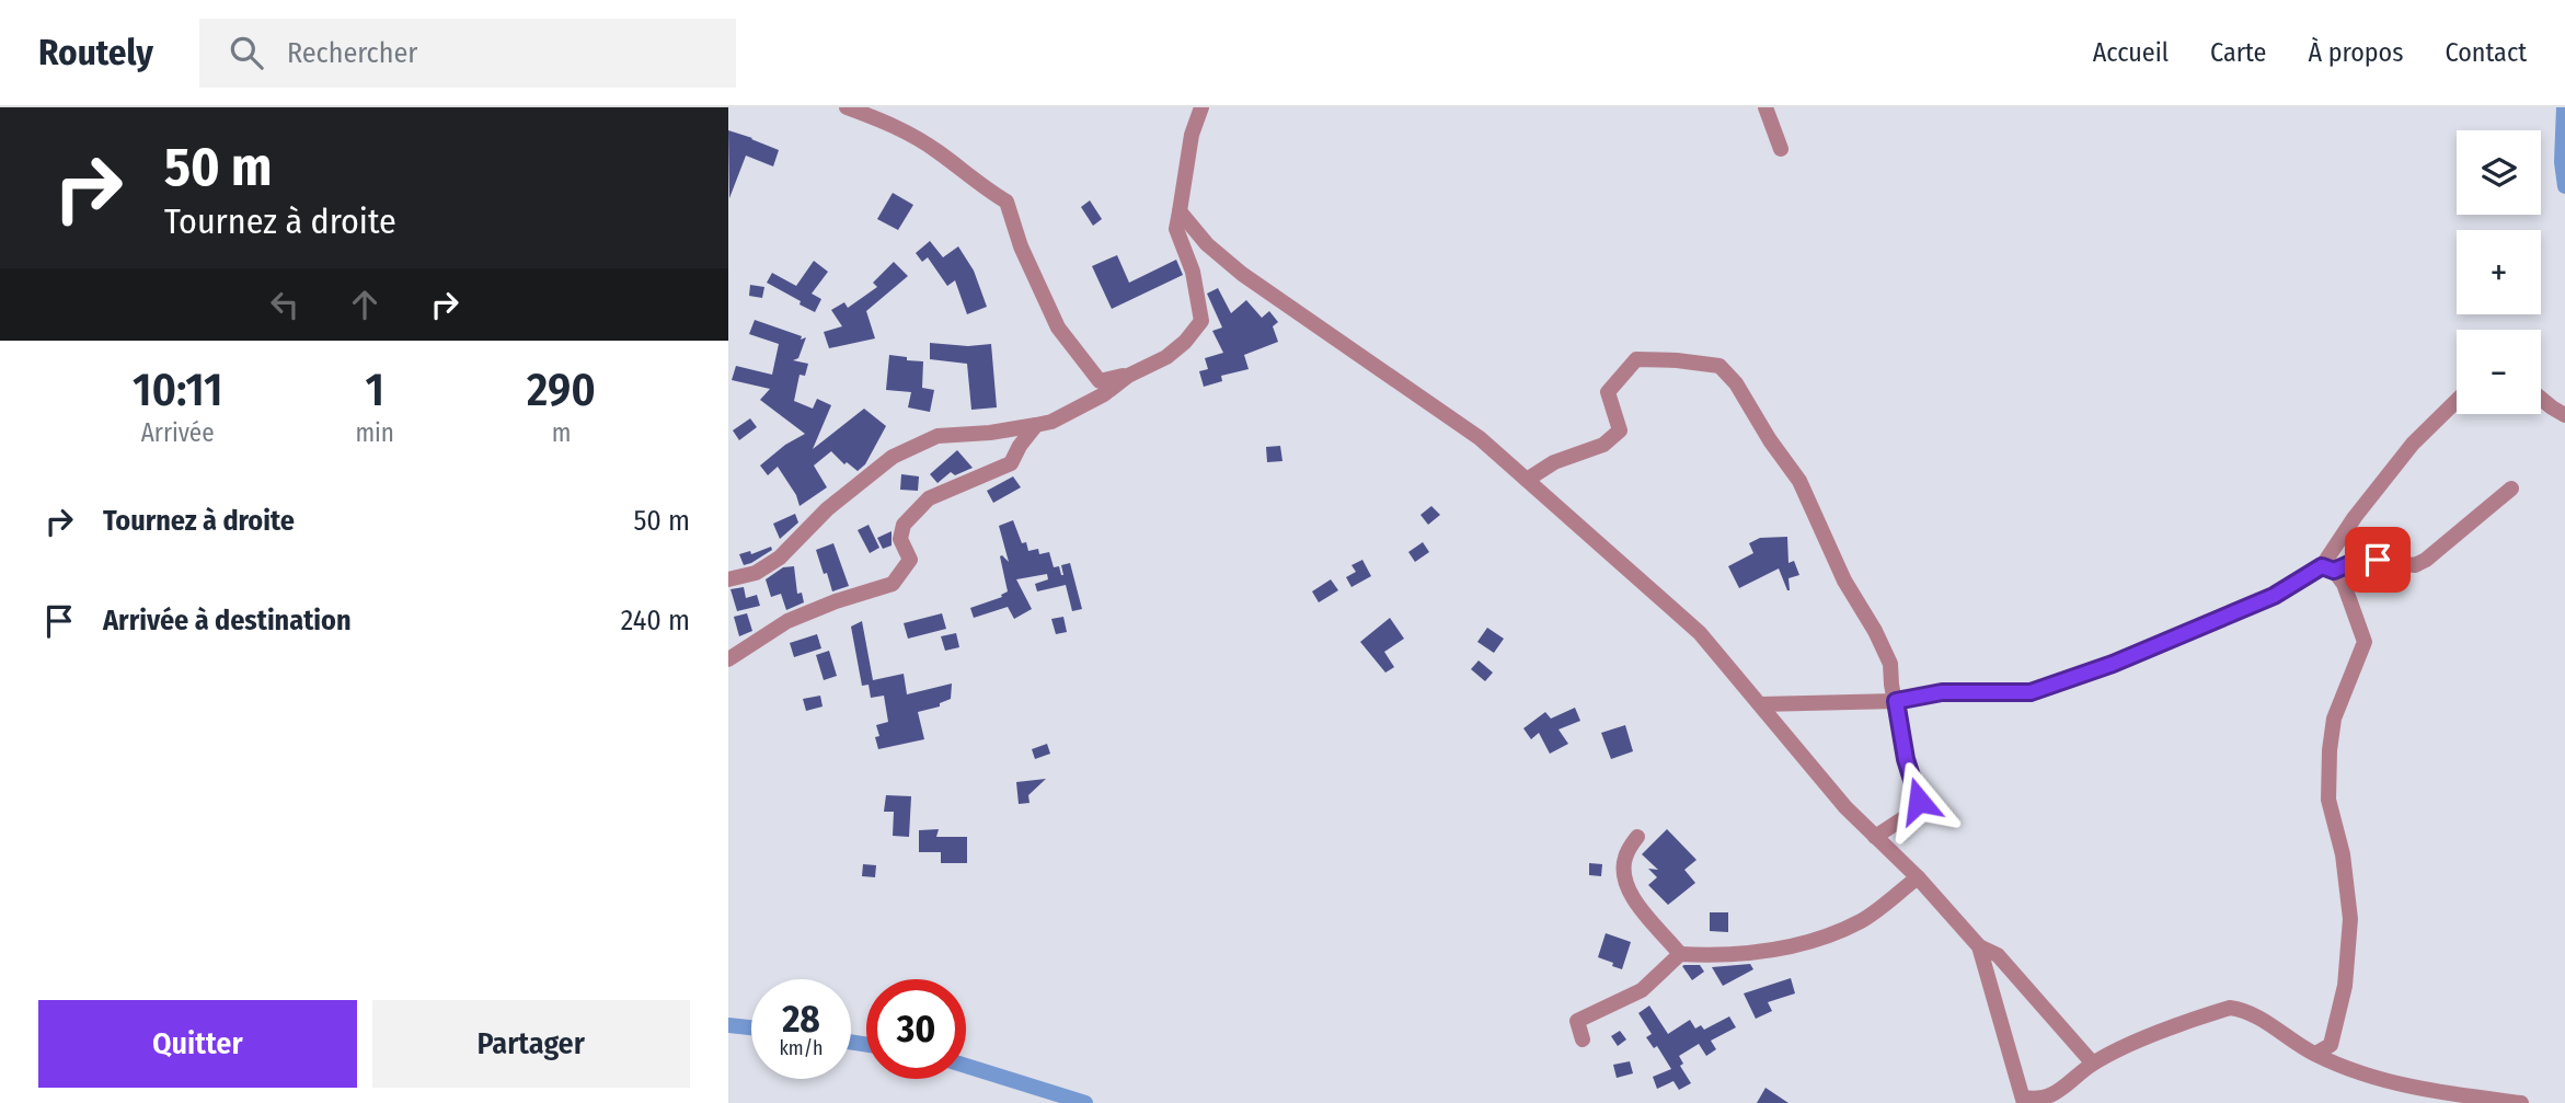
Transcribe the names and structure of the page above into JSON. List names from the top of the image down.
{
  "page": {
    "header": "Routely",
    "search": "Rechercher",
    "nav": [
      "Accueil",
      "Carte",
      "À propos",
      "Contact"
    ],
    "turn": ["50 m", "Tournez à droite"],
    "map_buttons": ["+", "−"],
    "eta": [
      "10:11",
      "Arrivée",
      "1",
      "min",
      "290",
      "m"
    ],
    "list": [
      {
        "name": "Tournez à droite",
        "value": "50 m"
      },
      {
        "name": "Arrivée à destination",
        "value": "240 m"
      }
    ],
    "speed": "28 km/h",
    "limit": "30",
    "buttons": ["Quitter", "Partager"]
  }
}
